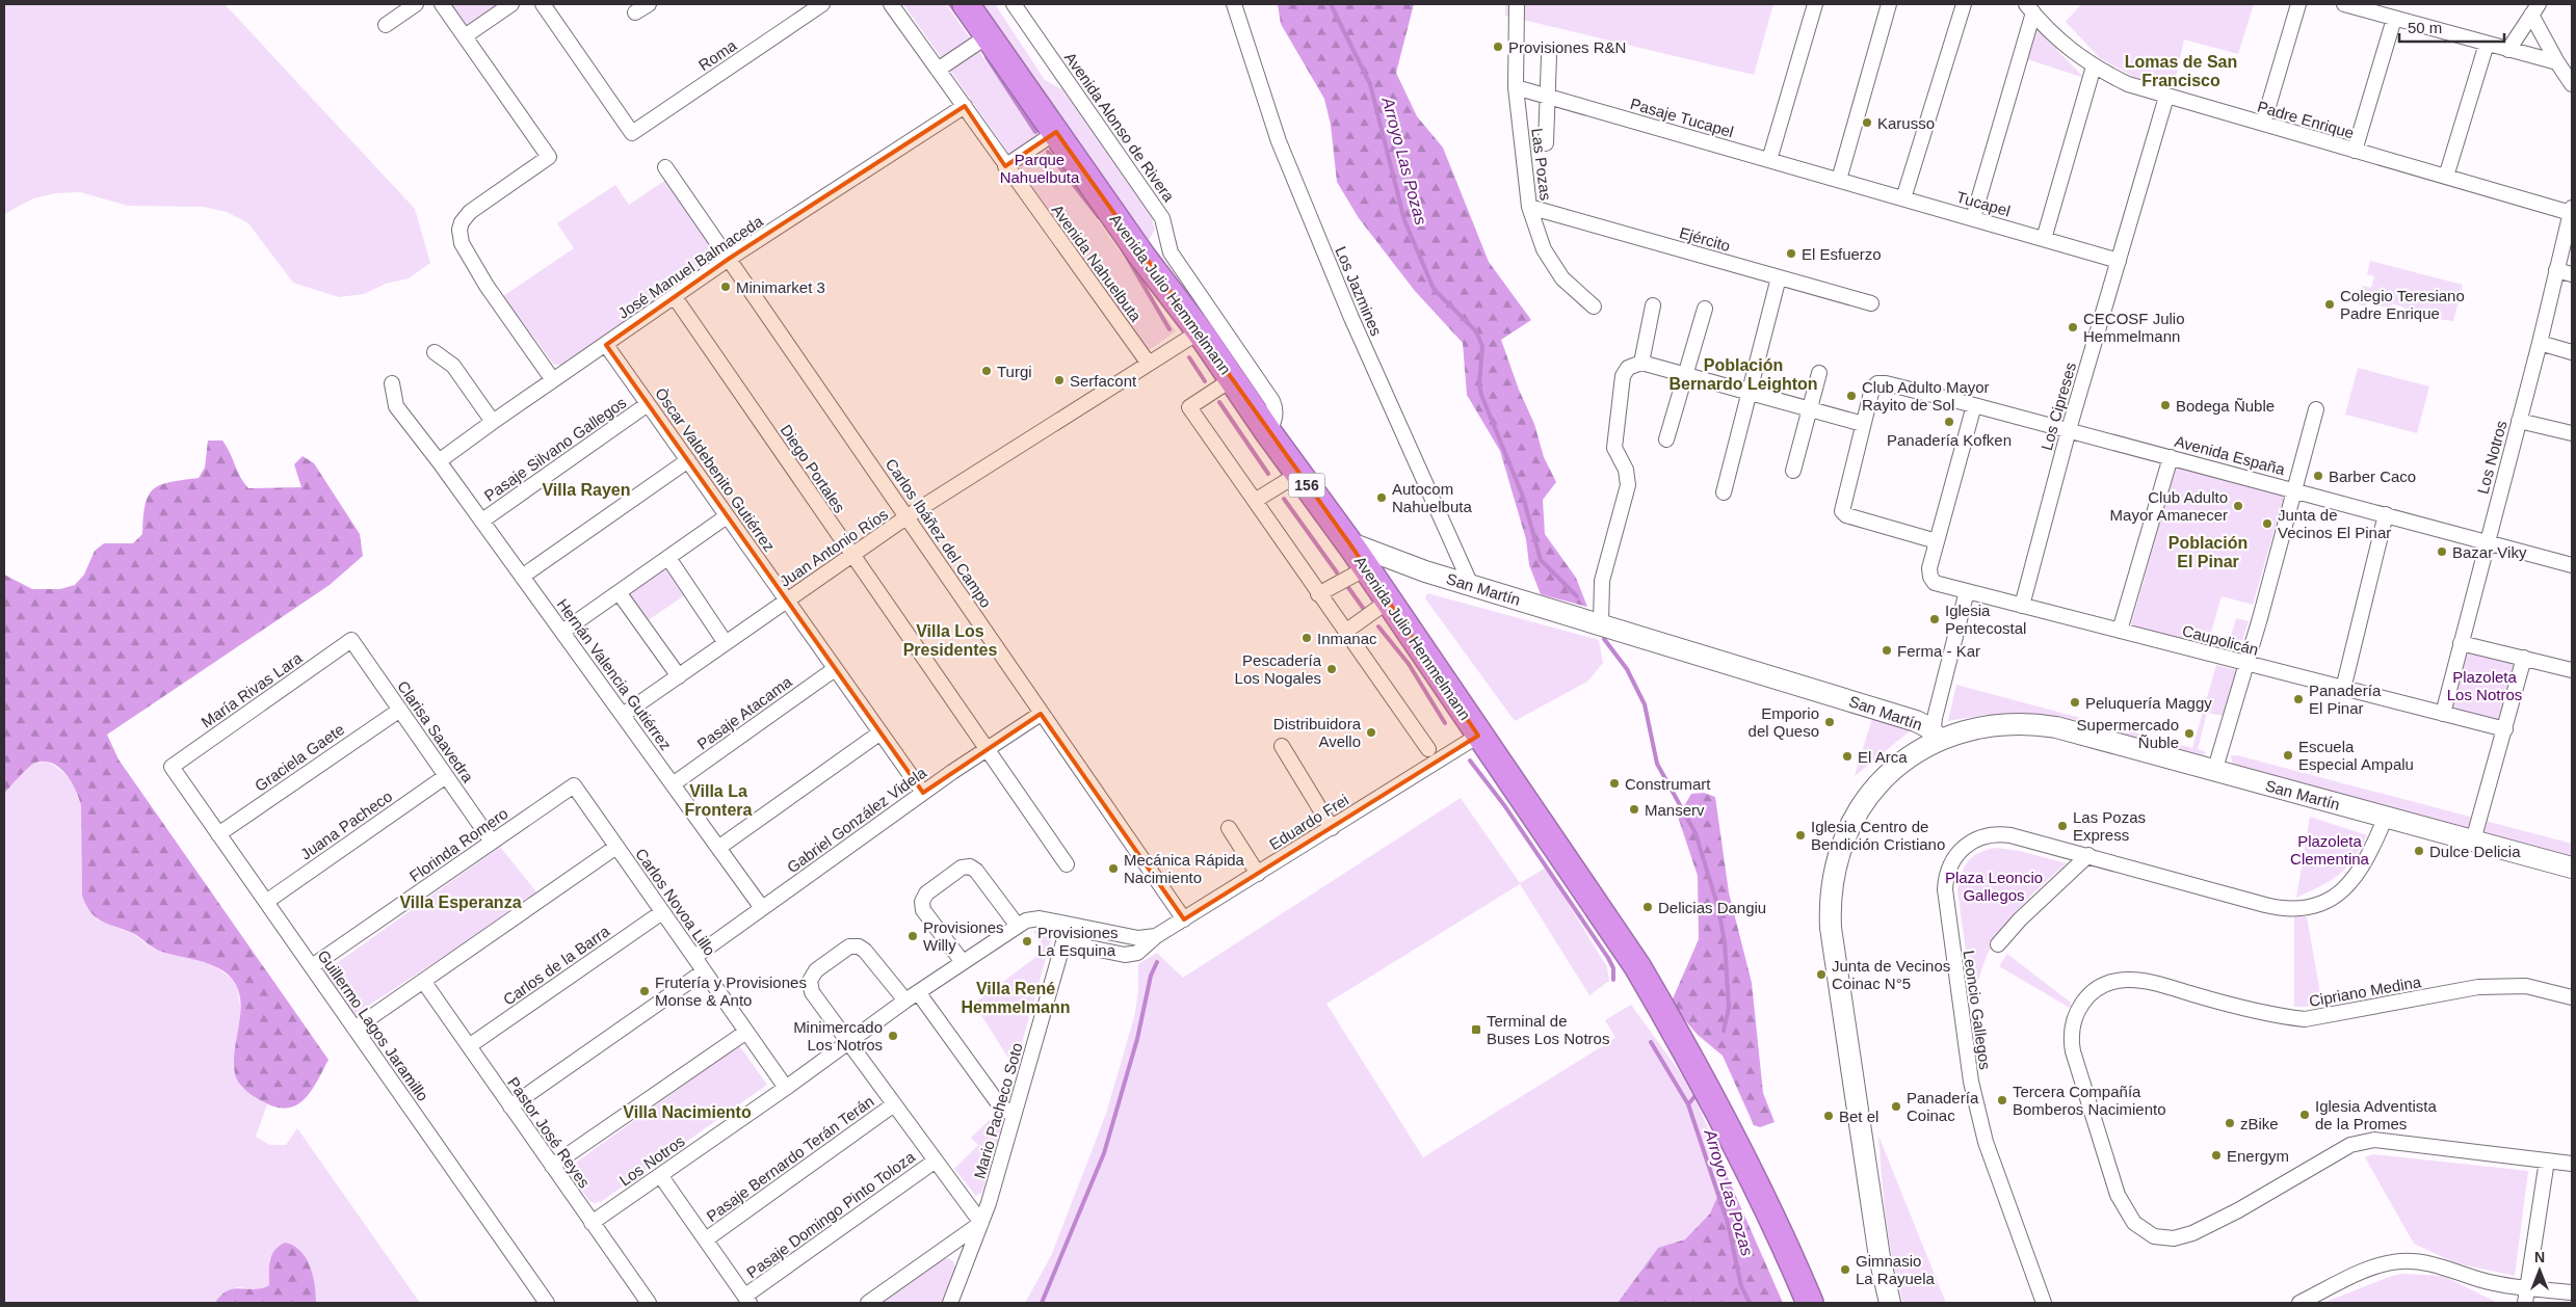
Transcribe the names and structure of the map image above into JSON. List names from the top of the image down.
{
  "streets": {
    "highway": ["Avenida Julio Hemmelmann", "156"],
    "street": [
      "Roma",
      "Pasaje Tucapel",
      "Padre Enrique",
      "Avenida Alonso de Rivera",
      "Las Pozas",
      "Tucapel",
      "Ejército",
      "Avenida Nahuelbuta",
      "José Manuel Balmaceda",
      "Los Jazmines",
      "Los Cipreses",
      "Pasaje Silvano Gallegos",
      "Avenida España",
      "Los Notros",
      "Diego Portales",
      "Òscar Valdebenito Gutiérrez",
      "Carlos Ibáñez del Campo",
      "Juan Antonio Ríos",
      "San Martín",
      "Caupolicán",
      "Hernán Valencia Gutiérrez",
      "María Rivas Lara",
      "Pasaje Atacama",
      "Clarisa Saavedra",
      "Graciela Gaete",
      "Gabriel González Videla",
      "Eduardo Frei",
      "Juana Pacheco",
      "Florinda Romero",
      "Carlos Novoa Lillo",
      "Carlos de la Barra",
      "Cipriano Medina",
      "Leoncio Gallegos",
      "Guillermo Lagos Jaramillo",
      "Mario Pacheco Soto",
      "Pastor José Reyes",
      "Pasaje Bernardo Terán Terán",
      "Pasaje Domingo Pinto Toloza"
    ]
  },
  "crossings": [
    ["Pasaje Tucapel", "Las Pozas"],
    ["Pasaje Tucapel", "Tucapel"],
    ["Padre Enrique", "Los Cipreses"],
    ["Padre Enrique", "Los Notros"],
    ["Avenida Alonso de Rivera", "Avenida Julio Hemmelmann"],
    ["Las Pozas", "Ejército"],
    ["Tucapel", "Los Cipreses"],
    ["Avenida Nahuelbuta", "José Manuel Balmaceda"],
    ["Avenida Nahuelbuta", "Juan Antonio Ríos"],
    ["José Manuel Balmaceda", "Diego Portales"],
    ["José Manuel Balmaceda", "Òscar Valdebenito Gutiérrez"],
    ["José Manuel Balmaceda", "Carlos Ibáñez del Campo"],
    ["José Manuel Balmaceda", "Hernán Valencia Gutiérrez"],
    ["Los Jazmines", "San Martín"],
    ["Avenida Julio Hemmelmann", "Juan Antonio Ríos"],
    ["Avenida Julio Hemmelmann", "San Martín"],
    ["Avenida Julio Hemmelmann", "Eduardo Frei"],
    ["Los Cipreses", "Avenida España"],
    ["Los Cipreses", "Caupolicán"],
    ["Pasaje Silvano Gallegos", "Òscar Valdebenito Gutiérrez"],
    ["Pasaje Silvano Gallegos", "Hernán Valencia Gutiérrez"],
    ["Avenida España", "Los Notros"],
    ["Los Notros", "Caupolicán"],
    ["Los Notros", "Eduardo Frei"],
    ["Los Notros", "Carlos Novoa Lillo"],
    ["Los Notros", "Mario Pacheco Soto"],
    ["Los Notros", "Pastor José Reyes"],
    ["Diego Portales", "Juan Antonio Ríos"],
    ["Diego Portales", "Gabriel González Videla"],
    ["Òscar Valdebenito Gutiérrez", "Juan Antonio Ríos"],
    ["Òscar Valdebenito Gutiérrez", "Pasaje Atacama"],
    ["Òscar Valdebenito Gutiérrez", "Gabriel González Videla"],
    ["Carlos Ibáñez del Campo", "Juan Antonio Ríos"],
    ["Carlos Ibáñez del Campo", "Gabriel González Videla"],
    ["Carlos Ibáñez del Campo", "Eduardo Frei"],
    ["Juan Antonio Ríos", "Hernán Valencia Gutiérrez"],
    ["San Martín", "Leoncio Gallegos"],
    ["Hernán Valencia Gutiérrez", "Pasaje Atacama"],
    ["Hernán Valencia Gutiérrez", "Gabriel González Videla"],
    ["María Rivas Lara", "Clarisa Saavedra"],
    ["María Rivas Lara", "Guillermo Lagos Jaramillo"],
    ["Clarisa Saavedra", "Graciela Gaete"],
    ["Clarisa Saavedra", "Juana Pacheco"],
    ["Clarisa Saavedra", "Florinda Romero"],
    ["Graciela Gaete", "Guillermo Lagos Jaramillo"],
    ["Gabriel González Videla", "Carlos Novoa Lillo"],
    ["Juana Pacheco", "Guillermo Lagos Jaramillo"],
    ["Florinda Romero", "Carlos Novoa Lillo"],
    ["Florinda Romero", "Guillermo Lagos Jaramillo"],
    ["Carlos Novoa Lillo", "Carlos de la Barra"],
    ["Carlos de la Barra", "Pastor José Reyes"]
  ],
  "districts": [
    "Lomas de San Francisco",
    "Población Bernardo Leighton",
    "Villa Rayen",
    "Población El Pinar",
    "Villa Los Presidentes",
    "Villa La Frontera",
    "Villa Esperanza",
    "Villa René Hemmelmann",
    "Villa Nacimiento"
  ],
  "water": ["Arroyo Las Pozas"],
  "parks": [
    "Parque Nahuelbuta",
    "Plazoleta Los Notros",
    "Plazoleta Clementina",
    "Plaza Leoncio Gallegos"
  ],
  "places": {
    "other": [
      "Provisiones R&N",
      "Karusso",
      "El Esfuerzo",
      "Minimarket 3",
      "Colegio Teresiano Padre Enrique",
      "CECOSF Julio Hemmelmann",
      "Turgi",
      "Serfacont",
      "Club Adulto Mayor Rayito de Sol",
      "Bodega Ñuble",
      "Panadería Kofken",
      "Barber Caco",
      "Autocom Nahuelbuta",
      "Club Adulto Mayor Amanecer",
      "Junta de Vecinos El Pinar",
      "Bazar Viky",
      "Iglesia Pentecostal",
      "Inmanac",
      "Ferma - Kar",
      "Pescadería Los Nogales",
      "Panadería El Pinar",
      "Peluquería Maggy",
      "Emporio del Queso",
      "Distribuidora Avello",
      "Supermercado Ñuble",
      "Escuela Especial Ampalu",
      "El Arca",
      "Construmart",
      "Manserv",
      "Las Pozas Express",
      "Iglesia Centro de Bendición Cristiano",
      "Dulce Delicia",
      "Mecánica Rápida Nacimiento",
      "Delicias Dangiu",
      "Provisiones Willy",
      "Provisiones La Esquina",
      "Junta de Vecinos Coinac N°5",
      "Frutería y Provisiones Monse & Anto",
      "Minimercado Los Notros",
      "Tercera Compañía Bomberos Nacimiento",
      "Panadería Coinac",
      "Iglesia Adventista de la Promes",
      "Bet el",
      "zBike",
      "Energym",
      "Gimnasio La Rayuela"
    ],
    "transit": ["Terminal de Buses Los Notros"]
  },
  "scale_bar": "50 m",
  "north": "top"
}
